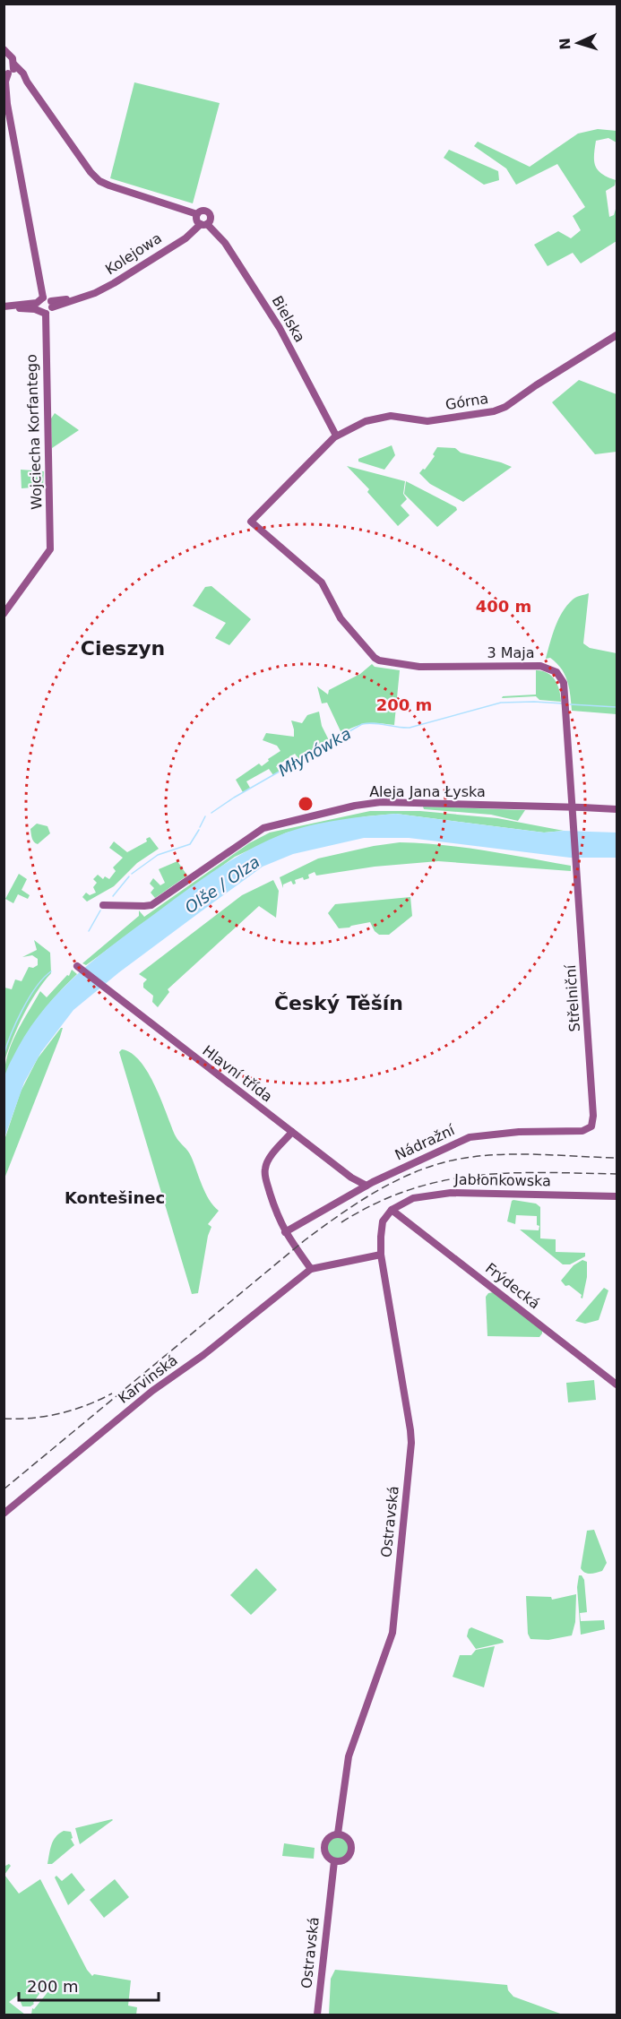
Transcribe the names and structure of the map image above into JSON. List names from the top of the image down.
{
  "streets": {
    "street": [
      "Kolejowa",
      "Bielska",
      "Górna",
      "Wojciecha Korfantego",
      "3 Maja",
      "Aleja Jana Łyska",
      "Střelniční",
      "Hlavní třída",
      "Nádražní",
      "Jabłonkowska",
      "Frýdecká",
      "Karvinská",
      "Ostravská"
    ]
  },
  "crossings": [
    ["Kolejowa", "Bielska"],
    ["Bielska", "Górna"],
    ["Górna", "3 Maja"],
    ["3 Maja", "Aleja Jana Łyska"],
    ["3 Maja", "Střelniční"],
    ["Střelniční", "Nádražní"],
    ["Hlavní třída", "Nádražní"],
    ["Jabłonkowska", "Frýdecká"],
    ["Jabłonkowska", "Ostravská"],
    ["Frýdecká", "Ostravská"]
  ],
  "districts": ["Cieszyn", "Český Těšín", "Kontešinec"],
  "water": ["Młynówka", "Olše / Olza"],
  "scale_bar": "200 m",
  "north": "left",
  "rings": ["400 m", "200 m"]
}
